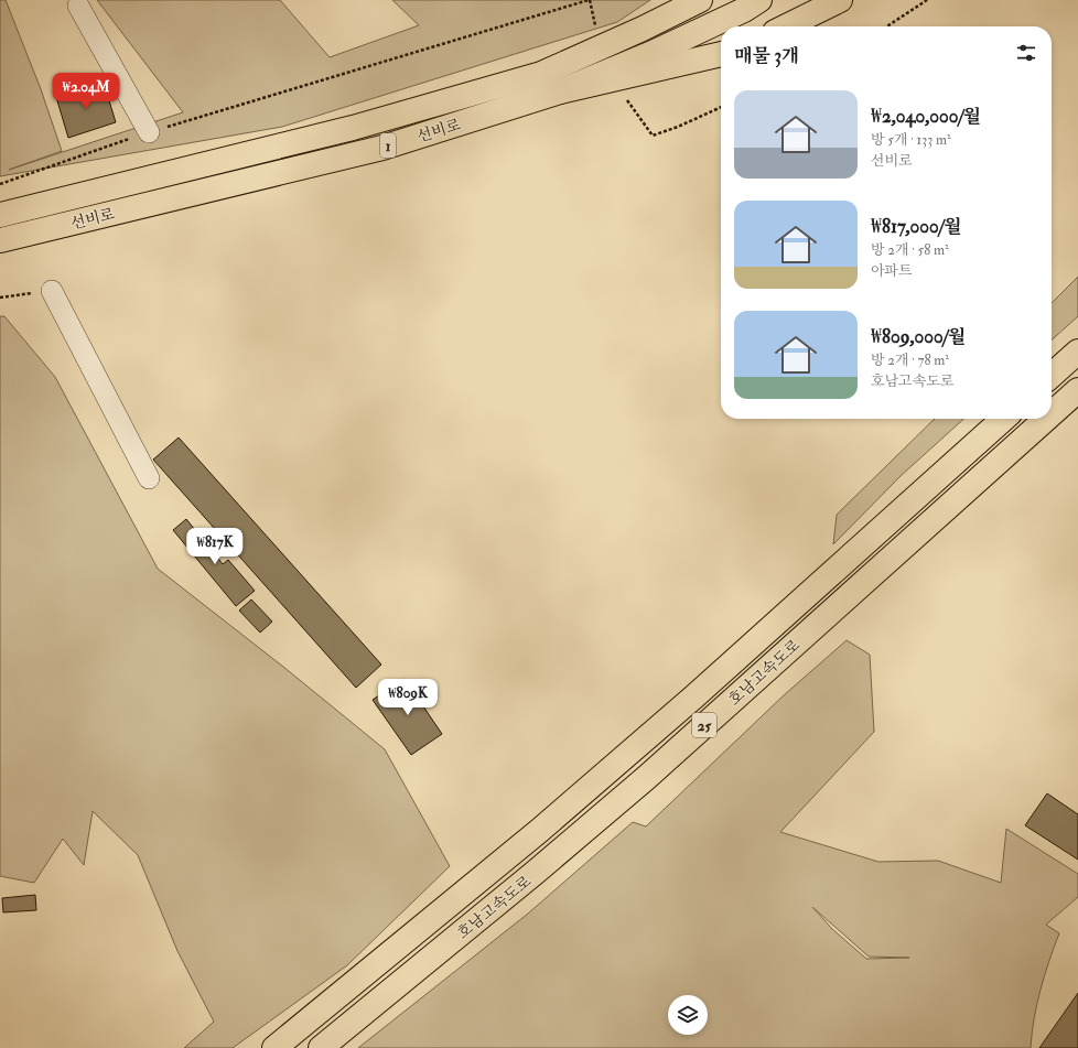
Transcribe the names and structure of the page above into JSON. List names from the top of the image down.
{
  "streets": {
    "main road": [
      "선비로",
      "1",
      "호남고속도로",
      "25"
    ]
  },
  "page": {
    "heading": "매물 3개",
    "price": ["₩2.04M", "₩817K", "₩809K"],
    "list": [
      {
        "name": "₩2,040,000/월",
        "note": "방 5개 · 133 m² · 선비로"
      },
      {
        "name": "₩817,000/월",
        "note": "방 2개 · 58 m² · 아파트"
      },
      {
        "name": "₩809,000/월",
        "note": "방 2개 · 78 m² · 호남고속도로"
      }
    ]
  }
}
